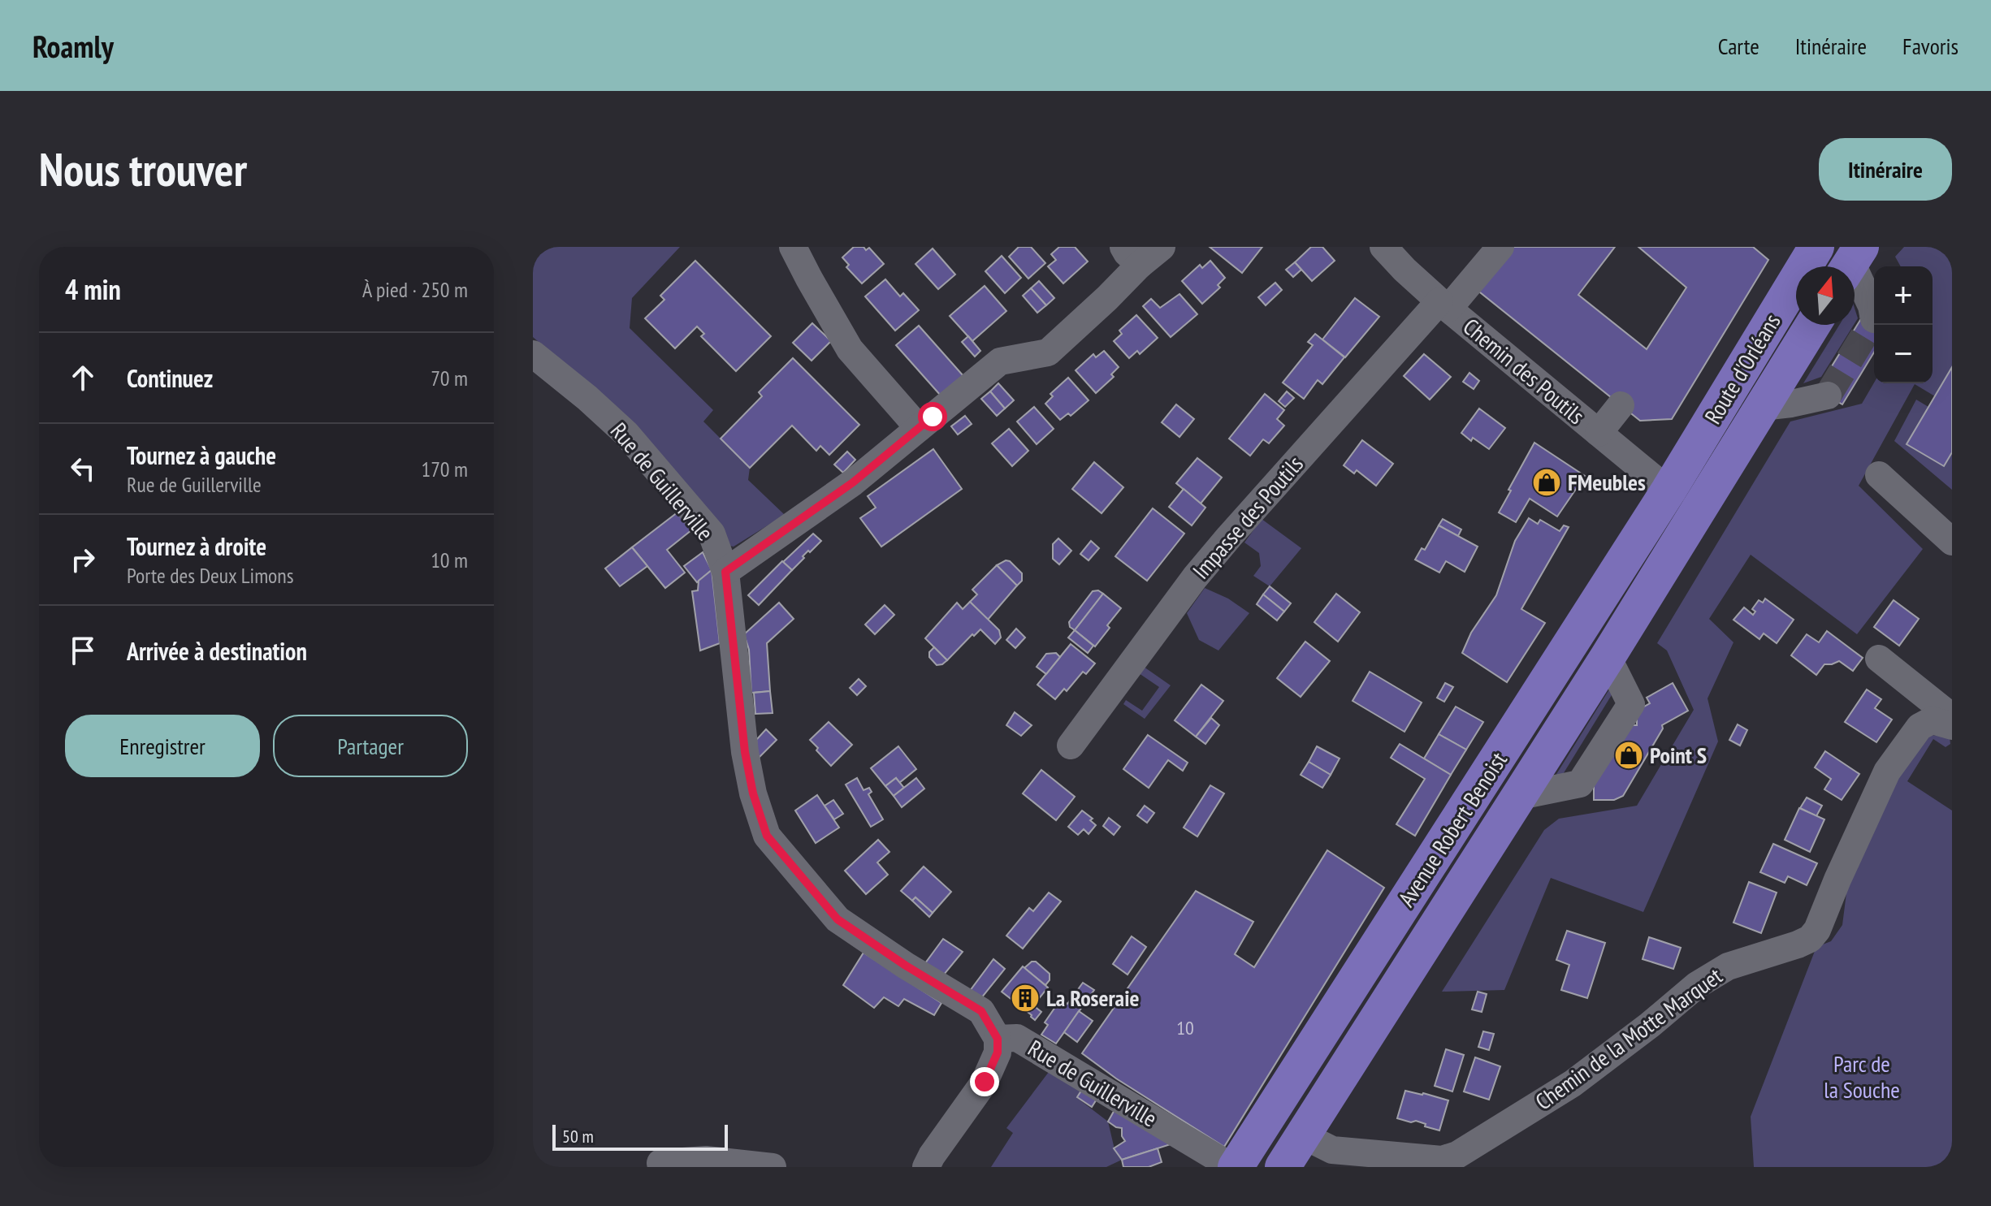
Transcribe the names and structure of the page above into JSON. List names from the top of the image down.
{
  "streets": {
    "main road": ["Route d'Orléans", "Avenue Robert Benoist"],
    "street": [
      "Chemin des Poutils",
      "Rue de Guillerville",
      "Impasse des Poutils",
      "Chemin de la Motte Marquet"
    ]
  },
  "crossings": [
    ["Route d'Orléans", "Chemin des Poutils"],
    ["Route d'Orléans", "Avenue Robert Benoist"],
    ["Chemin des Poutils", "Impasse des Poutils"],
    ["Chemin des Poutils", "Avenue Robert Benoist"],
    ["Rue de Guillerville", "Avenue Robert Benoist"],
    ["Avenue Robert Benoist", "Chemin de la Motte Marquet"]
  ],
  "parks": ["Parc de la Souche"],
  "places": {
    "shop": ["FMeubles", "Point S"],
    "building": ["La Roseraie"]
  },
  "house_numbers": ["10"],
  "scale_bar": "50 m",
  "north": "top",
  "page": {
    "header": "Roamly",
    "nav": ["Carte", "Itinéraire", "Favoris"],
    "buttons": [
      "Itinéraire",
      ["Enregistrer", "Partager"]
    ],
    "title": "Nous trouver",
    "heading": ["4 min", "À pied · 250 m"],
    "map_buttons": ["+", "−"],
    "list": [
      ["Continuez", "70 m"],
      ["Tournez à gauche", "Rue de Guillerville", "170 m"],
      ["Tournez à droite", "Porte des Deux Limons", "10 m"],
      "Arrivée à destination"
    ],
    "scale": "50 m"
  }
}
